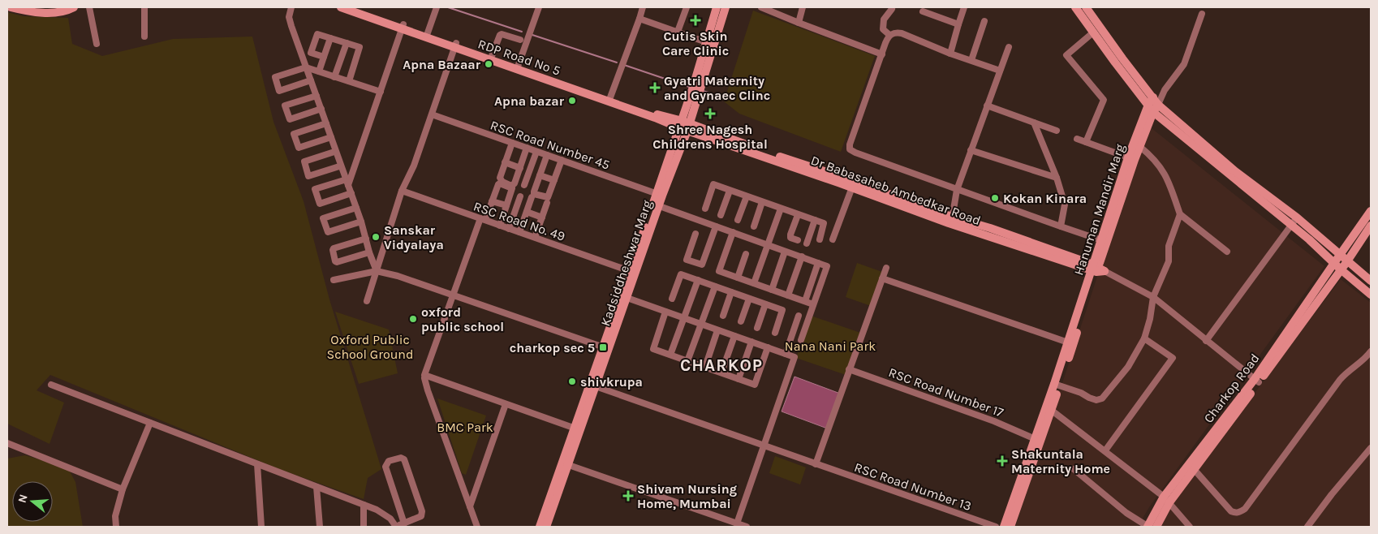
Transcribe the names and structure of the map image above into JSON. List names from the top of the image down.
{
  "streets": {
    "main road": [
      "RDP Road No 5",
      "Dr Babasaheb Ambedkar Road",
      "Hanuman Mandir Marg",
      "Kadsiddheshwar Marg",
      "Charkop Road"
    ],
    "street": [
      "RSC Road Number 45",
      "RSC Road No. 49",
      "RSC Road Number 17",
      "RSC Road Number 13"
    ]
  },
  "crossings": [
    ["RDP Road No 5", "Dr Babasaheb Ambedkar Road"],
    ["RDP Road No 5", "Kadsiddheshwar Marg"],
    ["RSC Road Number 45", "Kadsiddheshwar Marg"],
    ["Dr Babasaheb Ambedkar Road", "Hanuman Mandir Marg"],
    ["Dr Babasaheb Ambedkar Road", "Kadsiddheshwar Marg"],
    ["Dr Babasaheb Ambedkar Road", "Charkop Road"],
    ["RSC Road No. 49", "Kadsiddheshwar Marg"],
    ["Kadsiddheshwar Marg", "RSC Road Number 13"]
  ],
  "districts": ["CHARKOP"],
  "parks": ["Oxford Public School Ground", "Nana Nani Park", "BMC Park"],
  "places": {
    "health": [
      "Cutis Skin Care Clinic",
      "Gyatri Maternity and Gynaec Clinc",
      "Shree Nagesh Childrens Hospital",
      "Shakuntala Maternity Home",
      "Shivam Nursing Home, Mumbai"
    ],
    "other": [
      "Apna Bazaar",
      "Apna bazar",
      "Kokan Kinara",
      "Sanskar Vidyalaya",
      "oxford public school",
      "shivkrupa"
    ],
    "transit": ["charkop sec 5"]
  },
  "north": "left"
}
